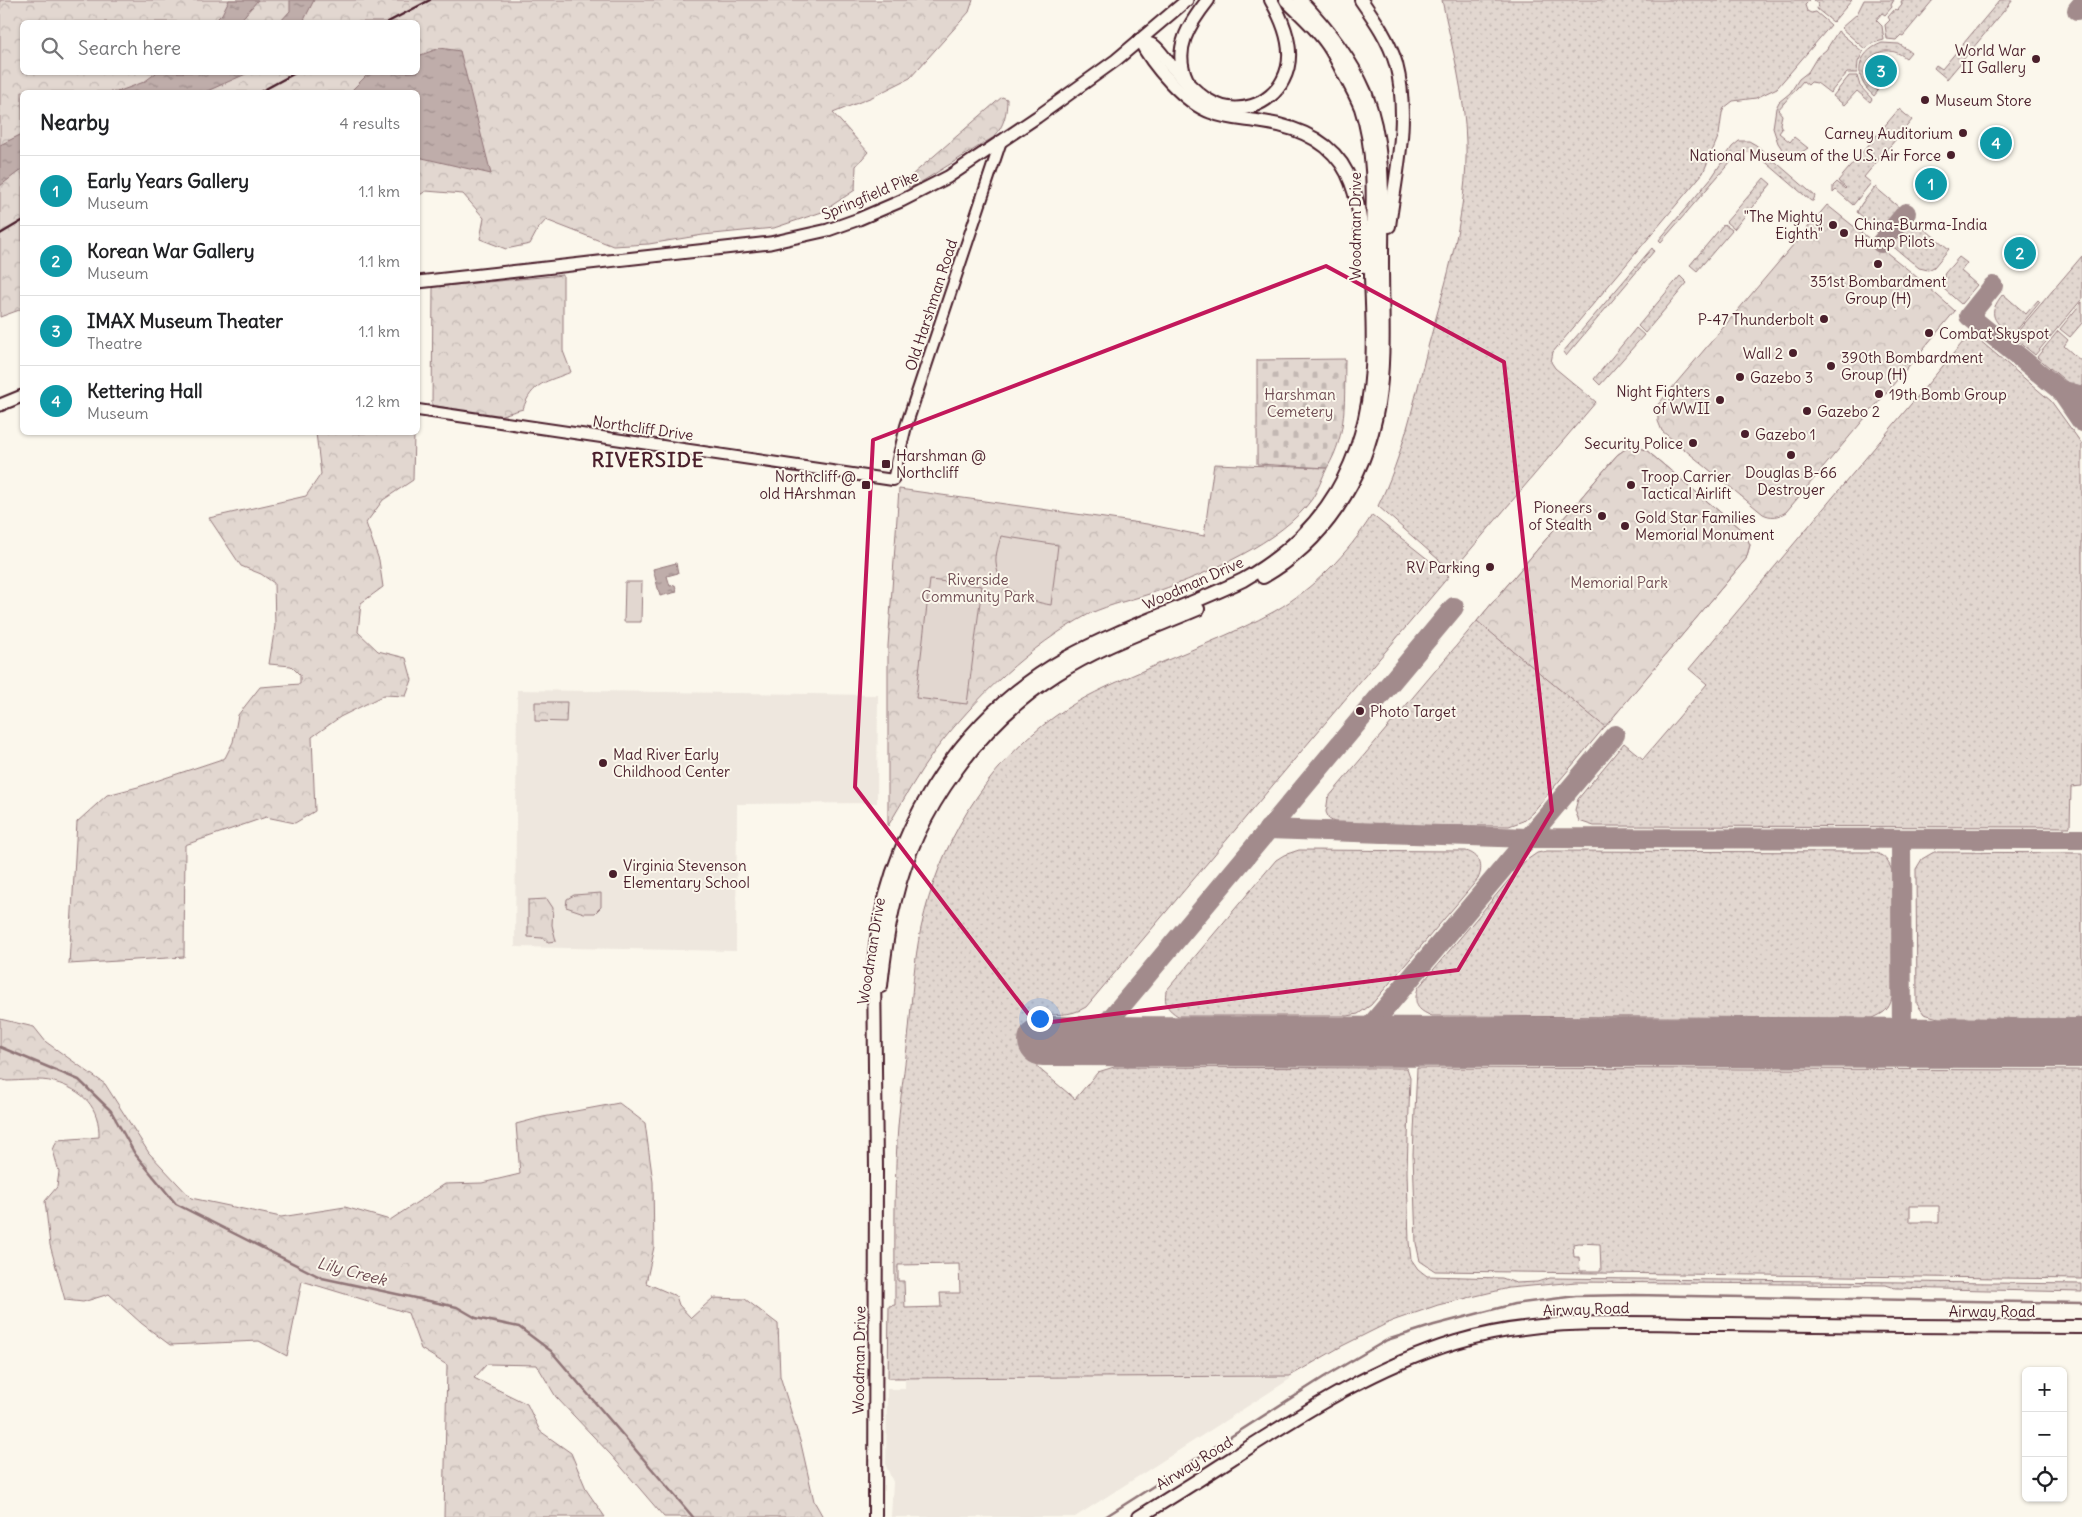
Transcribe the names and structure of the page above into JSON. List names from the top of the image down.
{
  "streets": {
    "main road": ["Springfield Pike", "Woodman Drive", "Airway Road"],
    "street": ["Old Harshman Road", "Northcliff Drive"]
  },
  "crossings": [
    ["Springfield Pike", "Old Harshman Road"],
    ["Old Harshman Road", "Northcliff Drive"]
  ],
  "districts": ["RIVERSIDE"],
  "water": ["Lily Creek"],
  "parks": ["Harshman Cemetery", "Riverside Community Park", "Memorial Park"],
  "places": {
    "other": [
      "World War II Gallery",
      "Museum Store",
      "Carney Auditorium",
      "National Museum of the U.S. Air Force",
      "\"The Mighty Eighth\"",
      "China-Burma-India Hump Pilots",
      "351st Bombardment Group (H)",
      "P-47 Thunderbolt",
      "Combat Skyspot",
      "Wall 2",
      "390th Bombardment Group (H)",
      "Gazebo 3",
      "19th Bomb Group",
      "Night Fighters of WWII",
      "Gazebo 2",
      "Gazebo 1",
      "Security Police",
      "Douglas B-66 Destroyer",
      "Troop Carrier Tactical Airlift",
      "Pioneers of Stealth",
      "Gold Star Families Memorial Monument",
      "RV Parking",
      "Photo Target",
      "Mad River Early Childhood Center",
      "Virginia Stevenson Elementary School"
    ],
    "transit": ["Harshman @ Northcliff", "Northcliff @ old HArshman"]
  },
  "page": {
    "search": "Search here",
    "pins": [
      "3",
      "4",
      "1",
      "2"
    ],
    "heading": ["Nearby", "4 results"],
    "list": [
      {
        "mark": "1",
        "name": "Early Years Gallery",
        "note": "Museum",
        "value": "1.1 km"
      },
      {
        "mark": "2",
        "name": "Korean War Gallery",
        "note": "Museum",
        "value": "1.1 km"
      },
      {
        "mark": "3",
        "name": "IMAX Museum Theater",
        "note": "Theatre",
        "value": "1.1 km"
      },
      {
        "mark": "4",
        "name": "Kettering Hall",
        "note": "Museum",
        "value": "1.2 km"
      }
    ],
    "map_buttons": ["+", "−"]
  }
}
